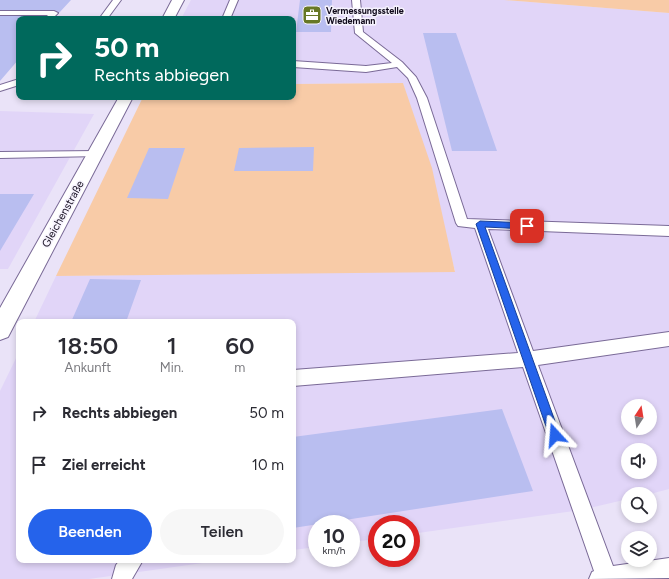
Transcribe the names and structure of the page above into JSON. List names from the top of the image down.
{
  "streets": {
    "street": ["Gleichenstraße"]
  },
  "places": {
    "office": ["Vermessungsstelle Wiedemann"]
  },
  "north": "top",
  "page": {
    "turn": ["50 m", "Rechts abbiegen"],
    "eta": [
      "18:50",
      "Ankunft",
      "1",
      "Min.",
      "60",
      "m"
    ],
    "list": [
      {
        "name": "Rechts abbiegen",
        "value": "50 m"
      },
      {
        "name": "Ziel erreicht",
        "value": "10 m"
      }
    ],
    "buttons": ["Beenden", "Teilen"],
    "speed": "10 km/h",
    "limit": "20"
  }
}
